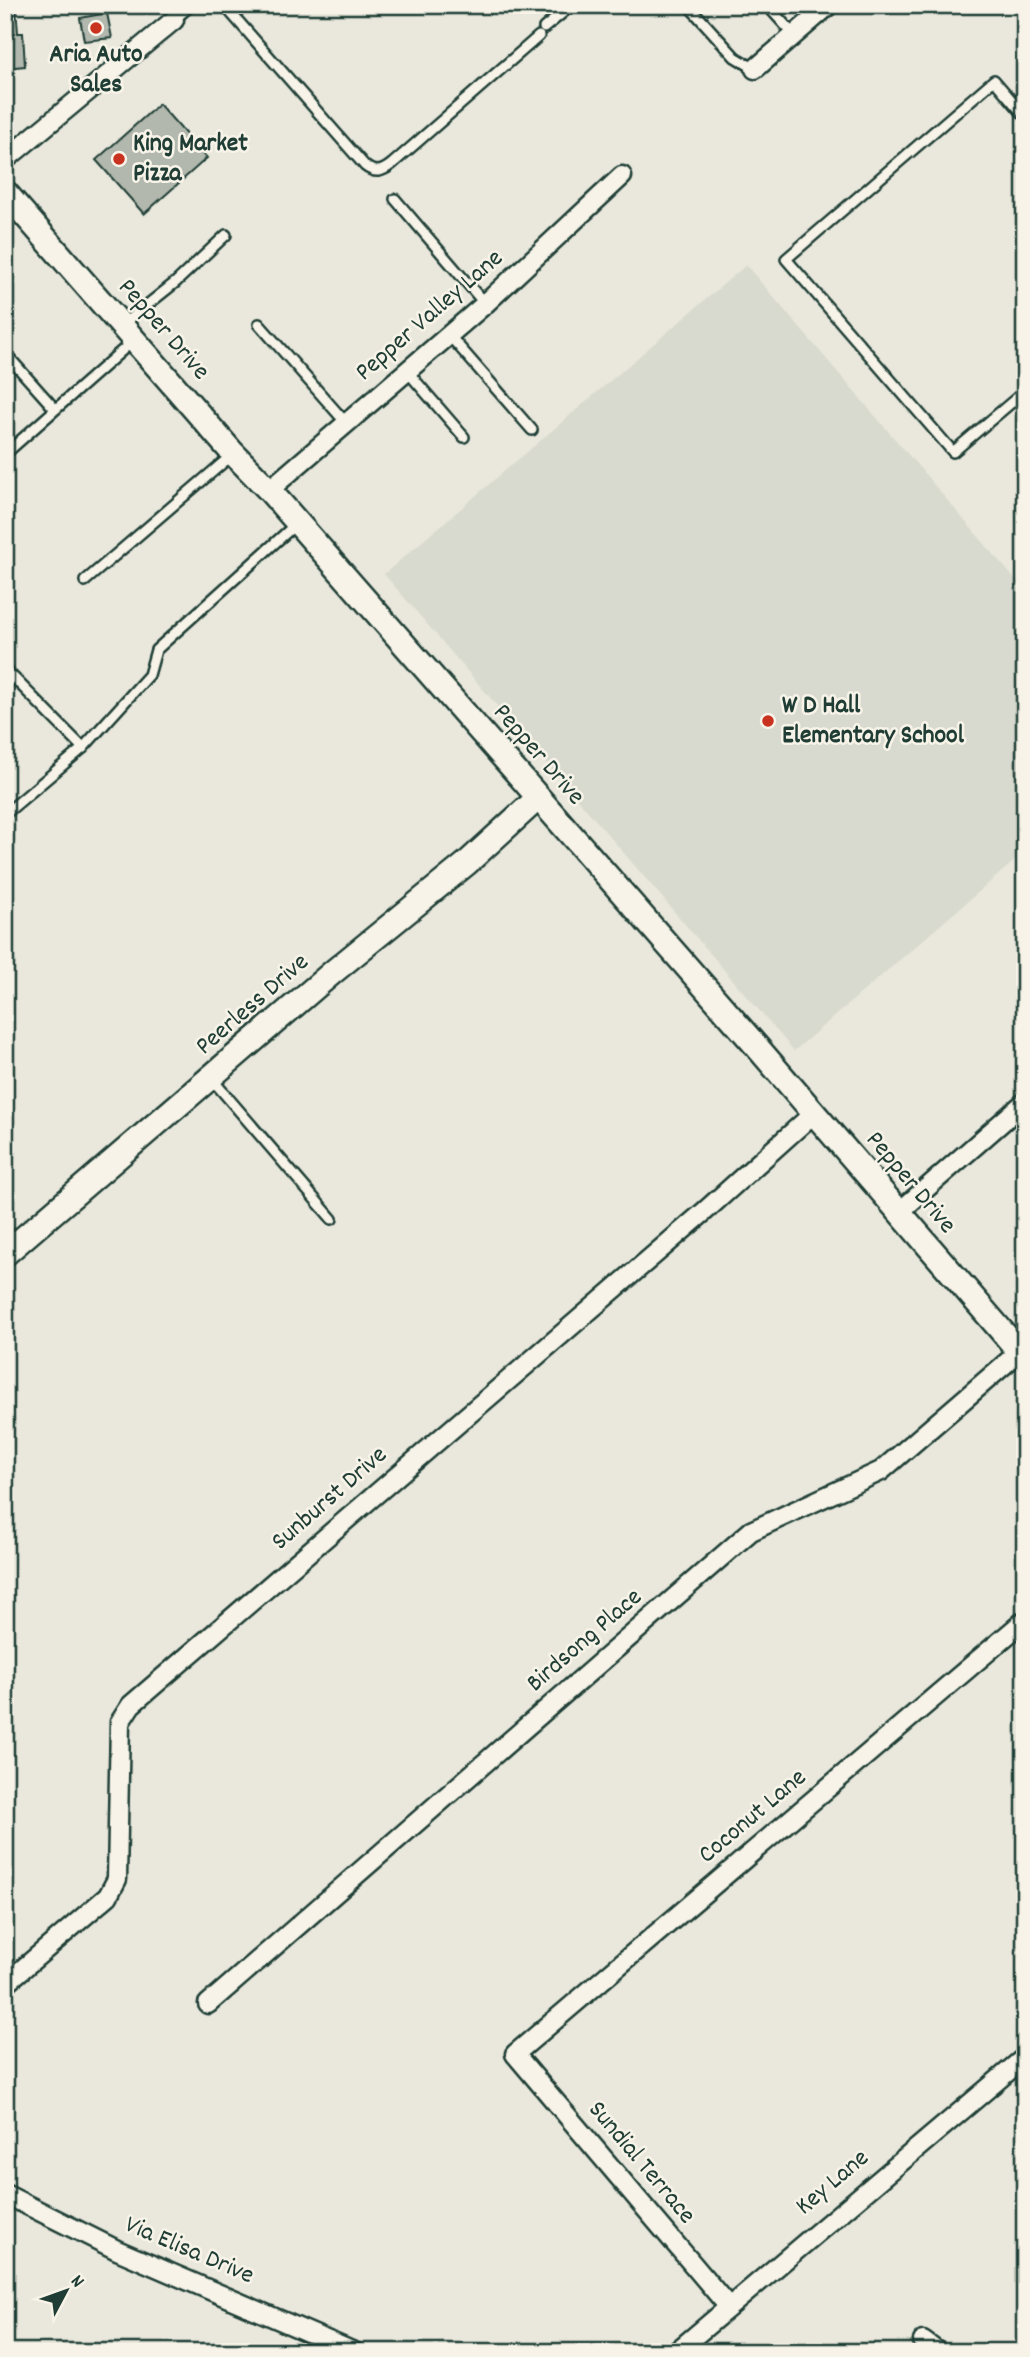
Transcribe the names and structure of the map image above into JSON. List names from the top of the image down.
{
  "streets": {
    "street": [
      "Pepper Valley Lane",
      "Pepper Drive",
      "Peerless Drive",
      "Sunburst Drive",
      "Birdsong Place",
      "Coconut Lane",
      "Sundial Terrace",
      "Key Lane",
      "Via Elisa Drive"
    ]
  },
  "crossings": [
    ["Pepper Valley Lane", "Pepper Drive"],
    ["Pepper Drive", "Peerless Drive"],
    ["Pepper Drive", "Sunburst Drive"],
    ["Pepper Drive", "Birdsong Place"],
    ["Coconut Lane", "Sundial Terrace"],
    ["Sundial Terrace", "Key Lane"]
  ],
  "places": ["Aria Auto Sales", "King Market Pizza", "W D Hall Elementary School"],
  "north": "top right"
}
